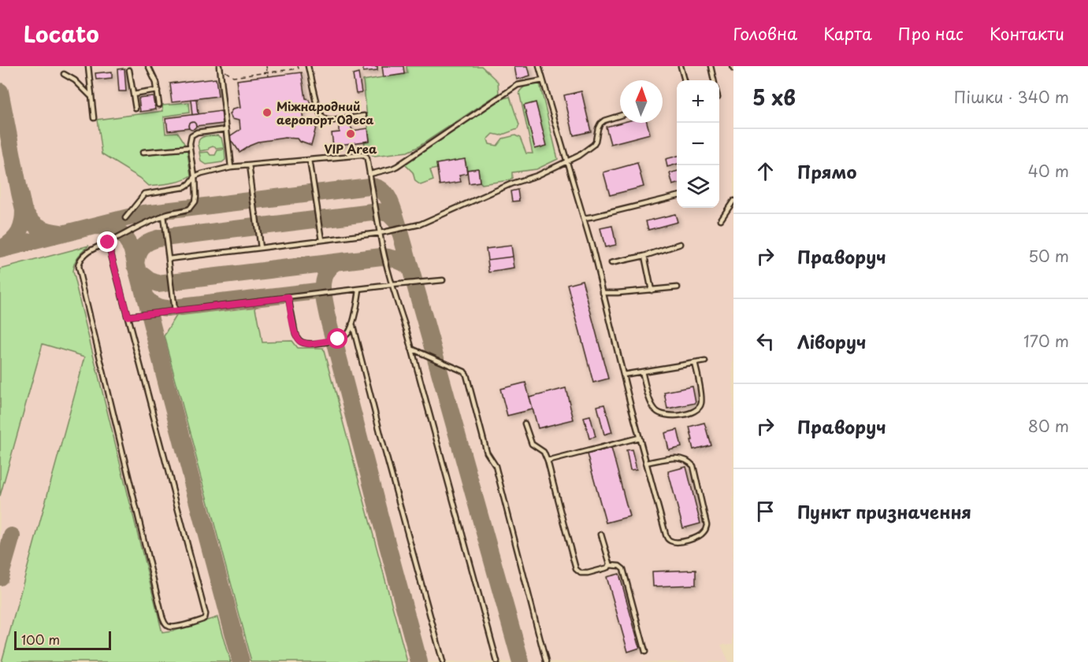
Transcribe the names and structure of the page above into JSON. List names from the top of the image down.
{
  "places": ["Міжнародний аеропорт Одеса", "VIP Area"],
  "scale_bar": "100 m",
  "north": "top",
  "page": {
    "header": "Locato",
    "nav": [
      "Головна",
      "Карта",
      "Про нас",
      "Контакти"
    ],
    "heading": ["5 хв", "Пішки · 340 m"],
    "map_buttons": ["+", "−"],
    "list": [
      ["Прямо", "40 m"],
      ["Праворуч", "50 m"],
      ["Ліворуч", "170 m"],
      ["Праворуч", "80 m"],
      "Пункт призначення"
    ],
    "scale": "100 m"
  }
}
